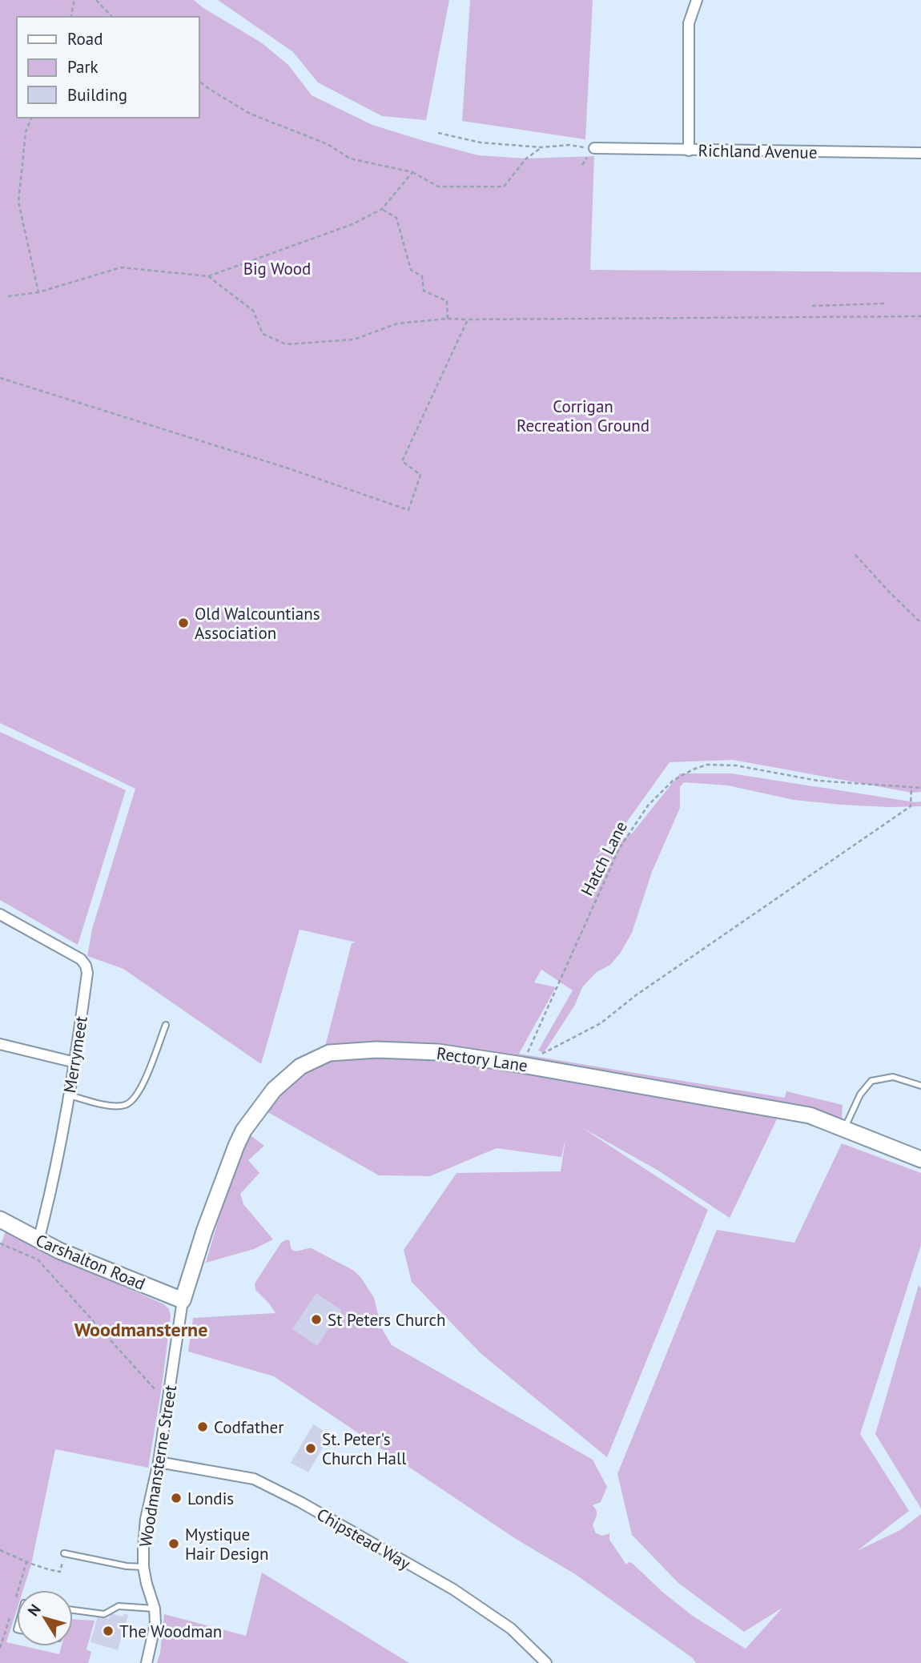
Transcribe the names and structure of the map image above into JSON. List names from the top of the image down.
{
  "streets": {
    "main road": ["Rectory Lane", "Carshalton Road"],
    "street": [
      "Richland Avenue",
      "Merrymeet",
      "Woodmansterne Street",
      "Chipstead Way"
    ],
    "path": ["Hatch Lane"]
  },
  "crossings": [
    ["Hatch Lane", "Rectory Lane"],
    ["Merrymeet", "Carshalton Road"],
    ["Rectory Lane", "Carshalton Road"],
    ["Rectory Lane", "Woodmansterne Street"],
    ["Carshalton Road", "Woodmansterne Street"],
    ["Woodmansterne Street", "Chipstead Way"]
  ],
  "districts": ["Woodmansterne"],
  "parks": ["Big Wood", "Corrigan Recreation Ground"],
  "places": [
    "Old Walcountians Association",
    "St Peters Church",
    "Codfather",
    "St. Peter's Church Hall",
    "Londis",
    "Mystique Hair Design",
    "The Woodman"
  ],
  "legend": ["Road", "Park", "Building"],
  "north": "top left"
}
